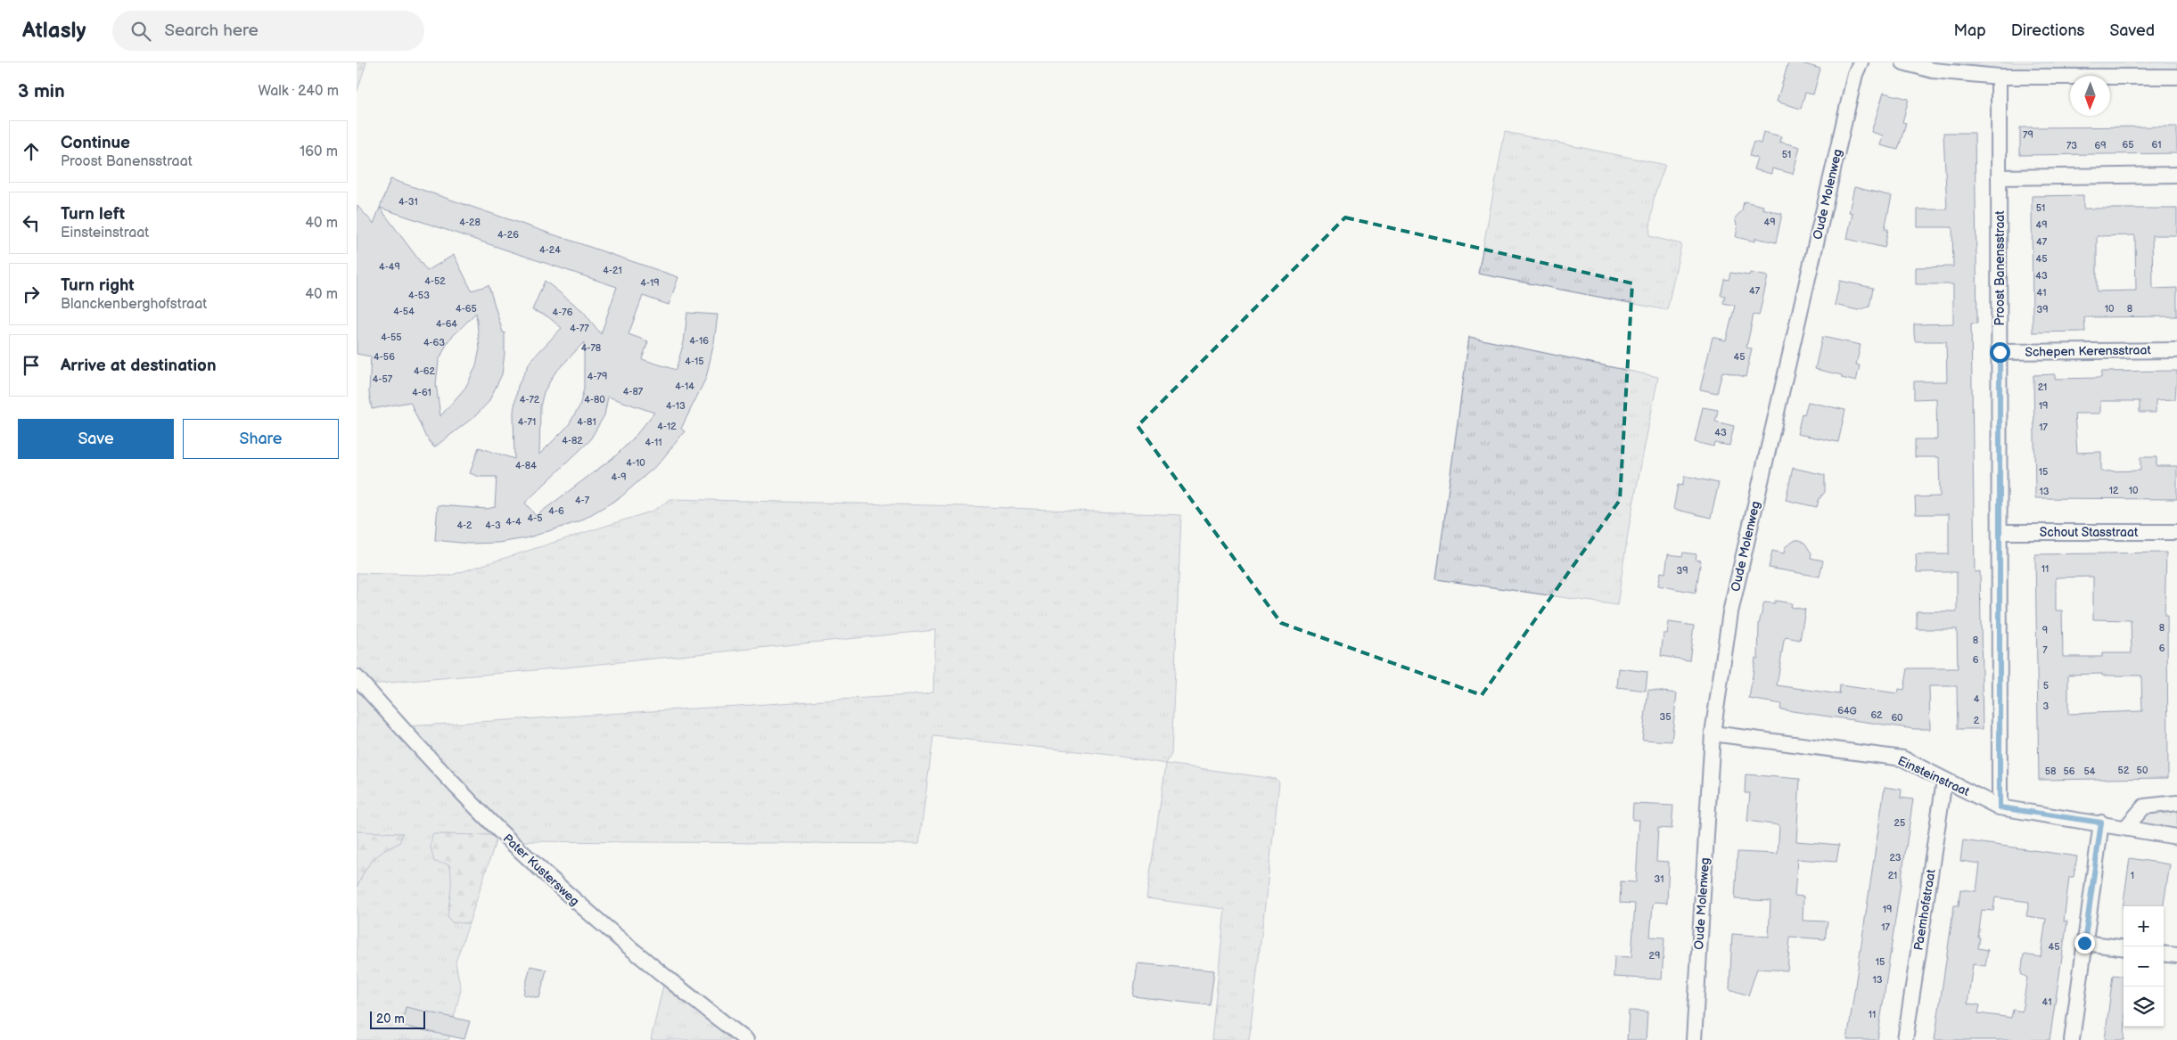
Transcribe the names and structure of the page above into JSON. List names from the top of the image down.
{
  "streets": {
    "street": [
      "Oude Molenweg",
      "Proost Banensstraat",
      "Schepen Kerensstraat",
      "Schout Stasstraat",
      "Einsteinstraat",
      "Pater Kustersweg",
      "Paemhofstraat"
    ]
  },
  "crossings": [
    ["Oude Molenweg", "Einsteinstraat"],
    ["Proost Banensstraat", "Schepen Kerensstraat"],
    ["Proost Banensstraat", "Schout Stasstraat"],
    ["Proost Banensstraat", "Einsteinstraat"],
    ["Einsteinstraat", "Paemhofstraat"]
  ],
  "house_numbers": [
    "79",
    "65",
    "61",
    "73",
    "69",
    "51",
    "4-31",
    "51",
    "4-28",
    "49",
    "49",
    "4-26",
    "47",
    "4-24",
    "45",
    "4-49",
    "4-21",
    "43",
    "4-52",
    "4-19",
    "47",
    "41",
    "4-53",
    "4-65",
    "10",
    "8",
    "39",
    "4-54",
    "4-76",
    "4-64",
    "4-77",
    "4-55",
    "4-16",
    "4-63",
    "4-78",
    "4-56",
    "45",
    "4-15",
    "4-62",
    "4-79",
    "4-57",
    "4-14",
    "21",
    "4-87",
    "4-61",
    "4-72",
    "4-80",
    "4-13",
    "19",
    "4-71",
    "4-81",
    "4-12",
    "17",
    "43",
    "4-82",
    "4-11",
    "4-10",
    "4-84",
    "15",
    "4-9",
    "12",
    "10",
    "13",
    "4-7",
    "4-6",
    "4-5",
    "4-4",
    "4-2",
    "4-3",
    "11",
    "39",
    "8",
    "9",
    "8",
    "6",
    "7",
    "6",
    "5",
    "4",
    "3",
    "64G",
    "62",
    "35",
    "60",
    "2",
    "52",
    "50",
    "58",
    "56",
    "54",
    "25",
    "23",
    "21",
    "1",
    "31",
    "19",
    "17",
    "45",
    "29",
    "15",
    "13",
    "41",
    "11"
  ],
  "scale_bar": "20 m",
  "north": "bottom",
  "page": {
    "header": "Atlasly",
    "search": "Search here",
    "nav": ["Map", "Directions", "Saved"],
    "heading": ["3 min", "Walk · 240 m"],
    "list": [
      ["Continue", "Proost Banensstraat", "160 m"],
      ["Turn left", "Einsteinstraat", "40 m"],
      ["Turn right", "Blanckenberghofstraat", "40 m"],
      "Arrive at destination"
    ],
    "buttons": ["Save", "Share"],
    "map_buttons": ["+", "−"],
    "scale": "20 m"
  }
}
